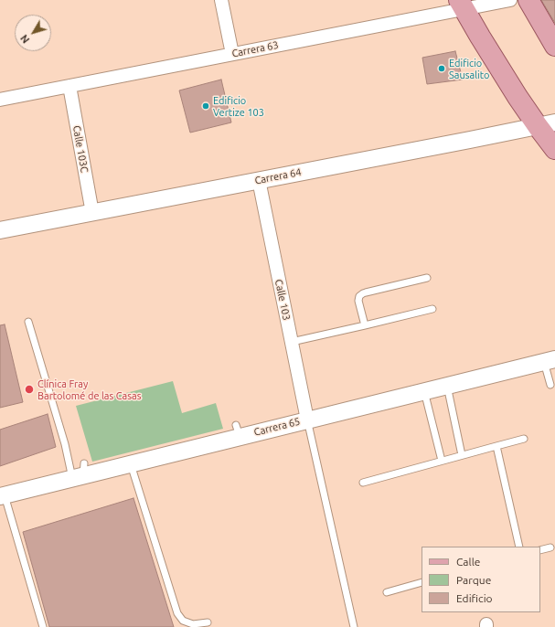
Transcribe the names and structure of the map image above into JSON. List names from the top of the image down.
{
  "streets": {
    "street": [
      "Carrera 63",
      "Calle 103C",
      "Carrera 64",
      "Calle 103",
      "Carrera 65"
    ]
  },
  "crossings": [
    ["Carrera 63", "Calle 103C"],
    ["Calle 103C", "Carrera 64"],
    ["Carrera 64", "Calle 103"],
    ["Calle 103", "Carrera 65"]
  ],
  "places": ["Edificio Sausalito", "Edificio Vertize 103", "Clínica Fray Bartolomé de las Casas"],
  "legend": ["Calle", "Parque", "Edificio"],
  "north": "bottom left"
}
